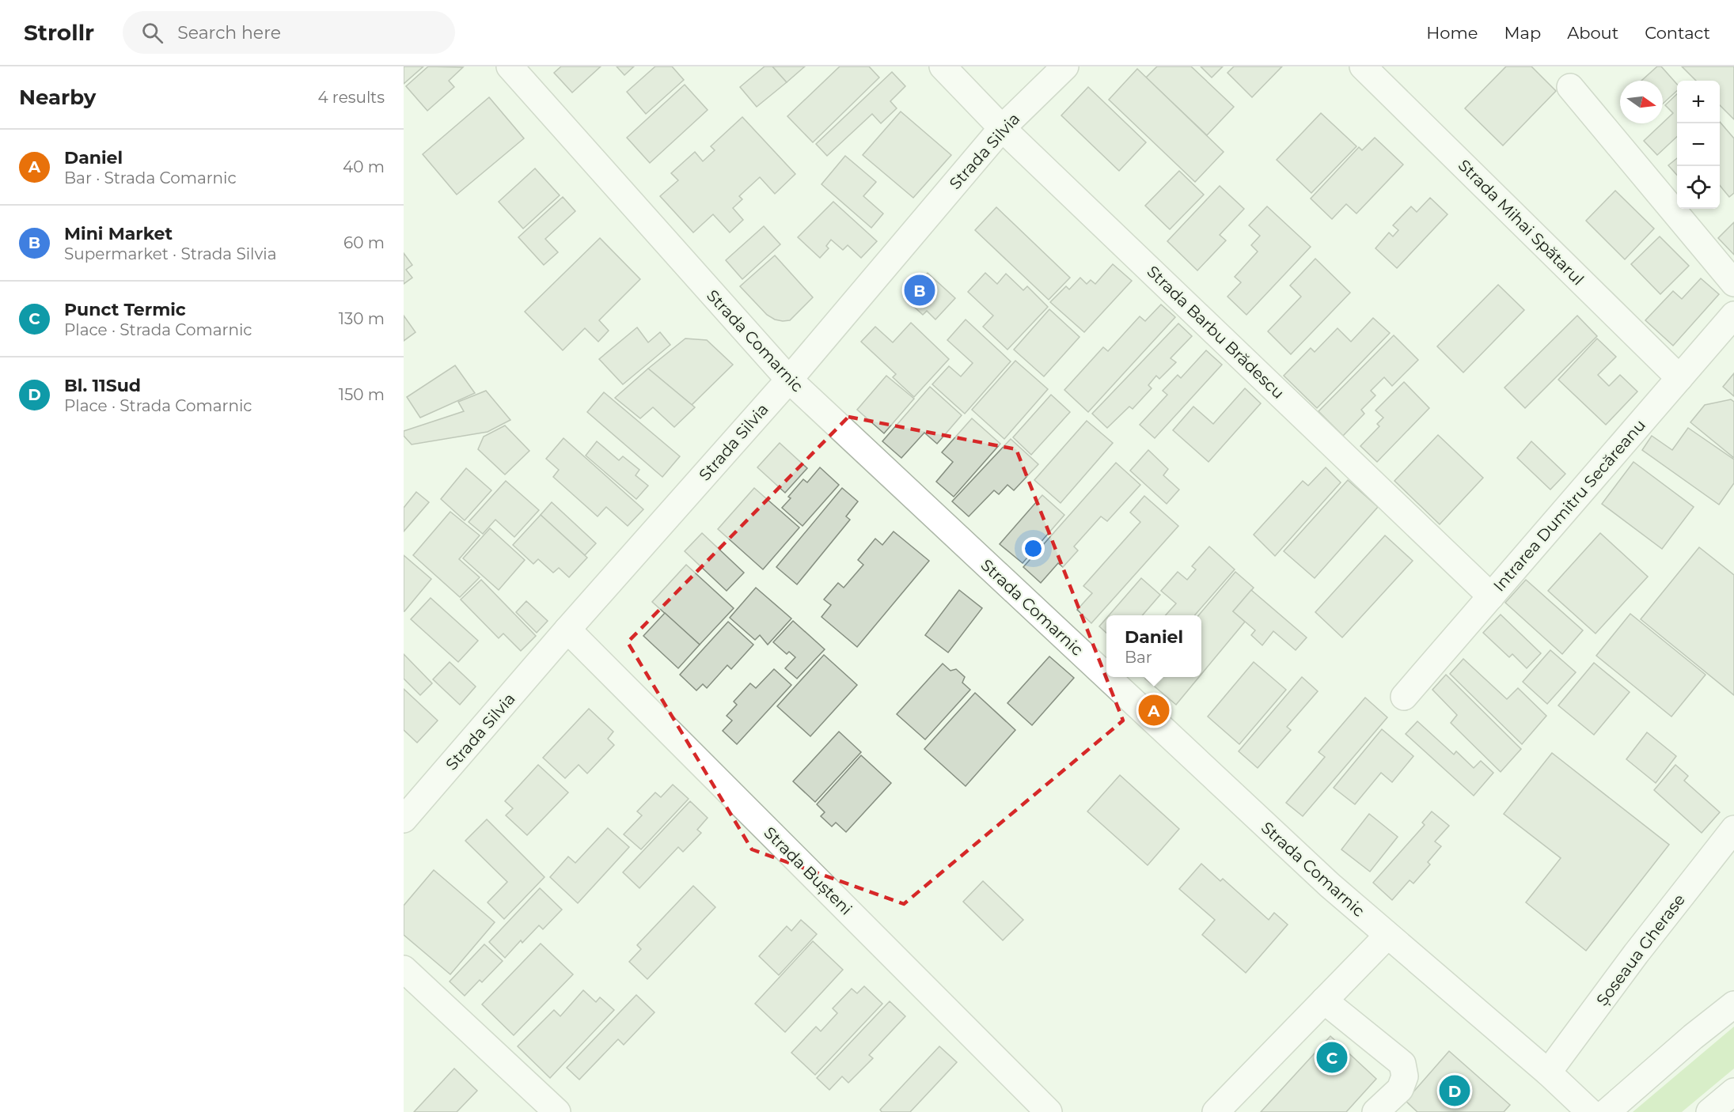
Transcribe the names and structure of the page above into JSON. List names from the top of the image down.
{
  "streets": {
    "street": [
      "Strada Silvia",
      "Strada Mihai Spătarul",
      "Strada Barbu Brădescu",
      "Strada Comarnic",
      "Intrarea Dumitru Secăreanu",
      "Strada Bușteni",
      "Șoseaua Gherase"
    ]
  },
  "crossings": [
    ["Strada Silvia", "Strada Barbu Brădescu"],
    ["Strada Silvia", "Strada Comarnic"],
    ["Strada Silvia", "Strada Bușteni"],
    ["Strada Mihai Spătarul", "Intrarea Dumitru Secăreanu"],
    ["Strada Barbu Brădescu", "Intrarea Dumitru Secăreanu"],
    ["Strada Comarnic", "Șoseaua Gherase"]
  ],
  "north": "right",
  "page": {
    "header": "Strollr",
    "search": "Search here",
    "nav": [
      "Home",
      "Map",
      "About",
      "Contact"
    ],
    "heading": ["Nearby", "4 results"],
    "map_buttons": ["+", "−"],
    "list": [
      {
        "mark": "A",
        "name": "Daniel",
        "note": "Bar · Strada Comarnic",
        "value": "40 m"
      },
      {
        "mark": "B",
        "name": "Mini Market",
        "note": "Supermarket · Strada Silvia",
        "value": "60 m"
      },
      {
        "mark": "C",
        "name": "Punct Termic",
        "note": "Place · Strada Comarnic",
        "value": "130 m"
      },
      {
        "mark": "D",
        "name": "Bl. 11Sud",
        "note": "Place · Strada Comarnic",
        "value": "150 m"
      }
    ],
    "pins": [
      "B",
      "A",
      "C",
      "D"
    ],
    "popup": ["Daniel", "Bar"]
  }
}
